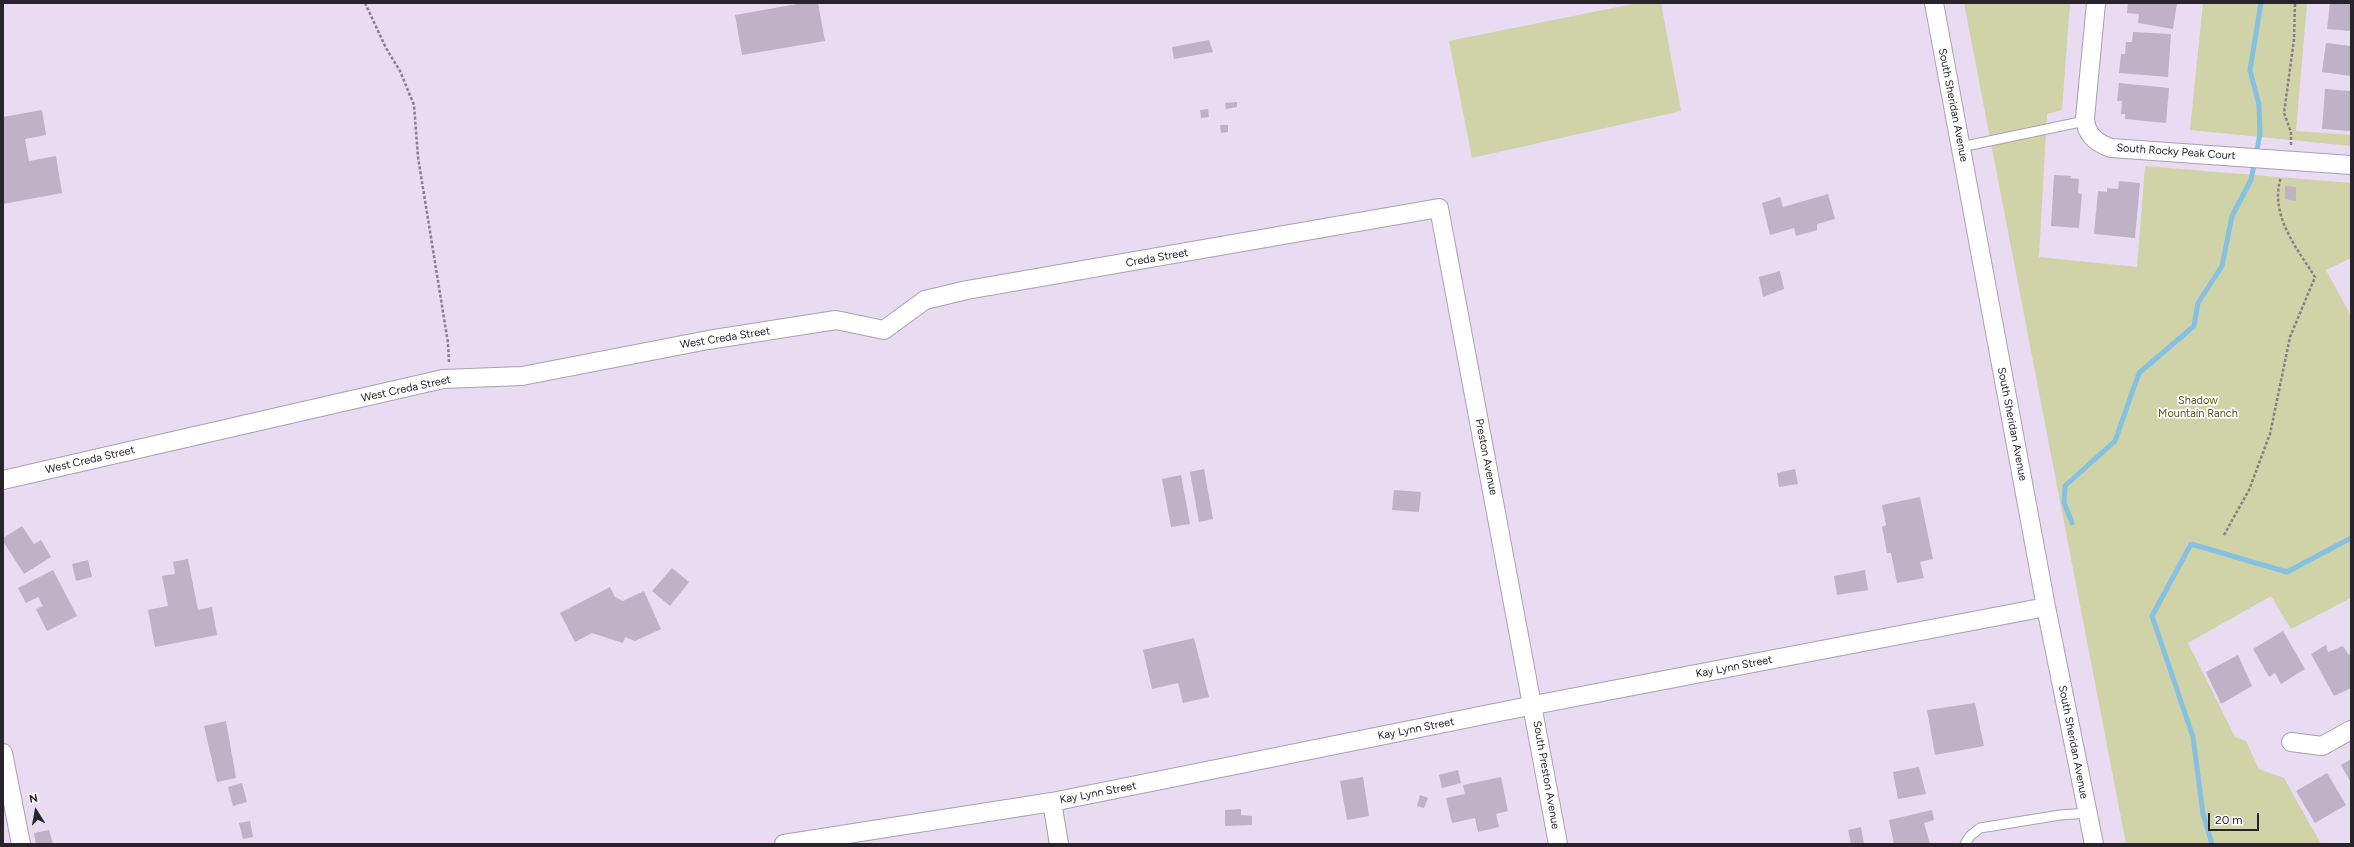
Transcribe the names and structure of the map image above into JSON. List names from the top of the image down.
{
  "streets": {
    "street": [
      "South Sheridan Avenue",
      "South Rocky Peak Court",
      "Creda Street",
      "West Creda Street",
      "Preston Avenue",
      "Kay Lynn Street",
      "South Preston Avenue"
    ]
  },
  "crossings": [
    ["South Sheridan Avenue", "Kay Lynn Street"],
    ["Creda Street", "West Creda Street"],
    ["Creda Street", "Preston Avenue"],
    ["Preston Avenue", "Kay Lynn Street"],
    ["Preston Avenue", "South Preston Avenue"],
    ["Kay Lynn Street", "South Preston Avenue"]
  ],
  "parks": ["Shadow Mountain Ranch"],
  "scale_bar": "20 m",
  "north": "top"
}
